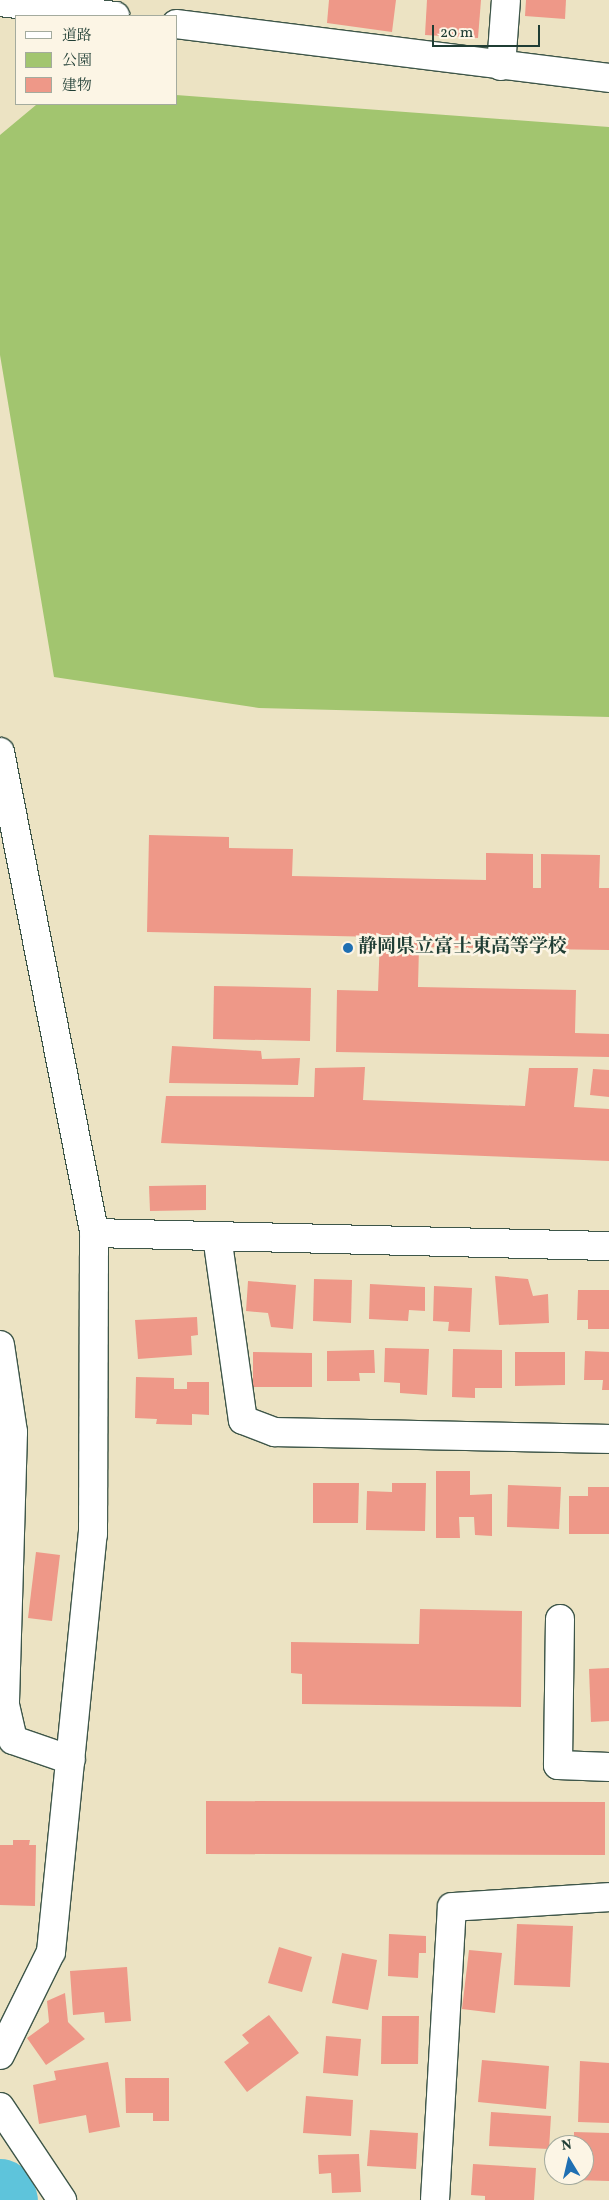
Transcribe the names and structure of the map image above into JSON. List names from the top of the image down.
{
  "places": ["静岡県立富士東高等学校"],
  "legend": ["道路", "公園", "建物"],
  "scale_bar": "20 m",
  "north": "top"
}
